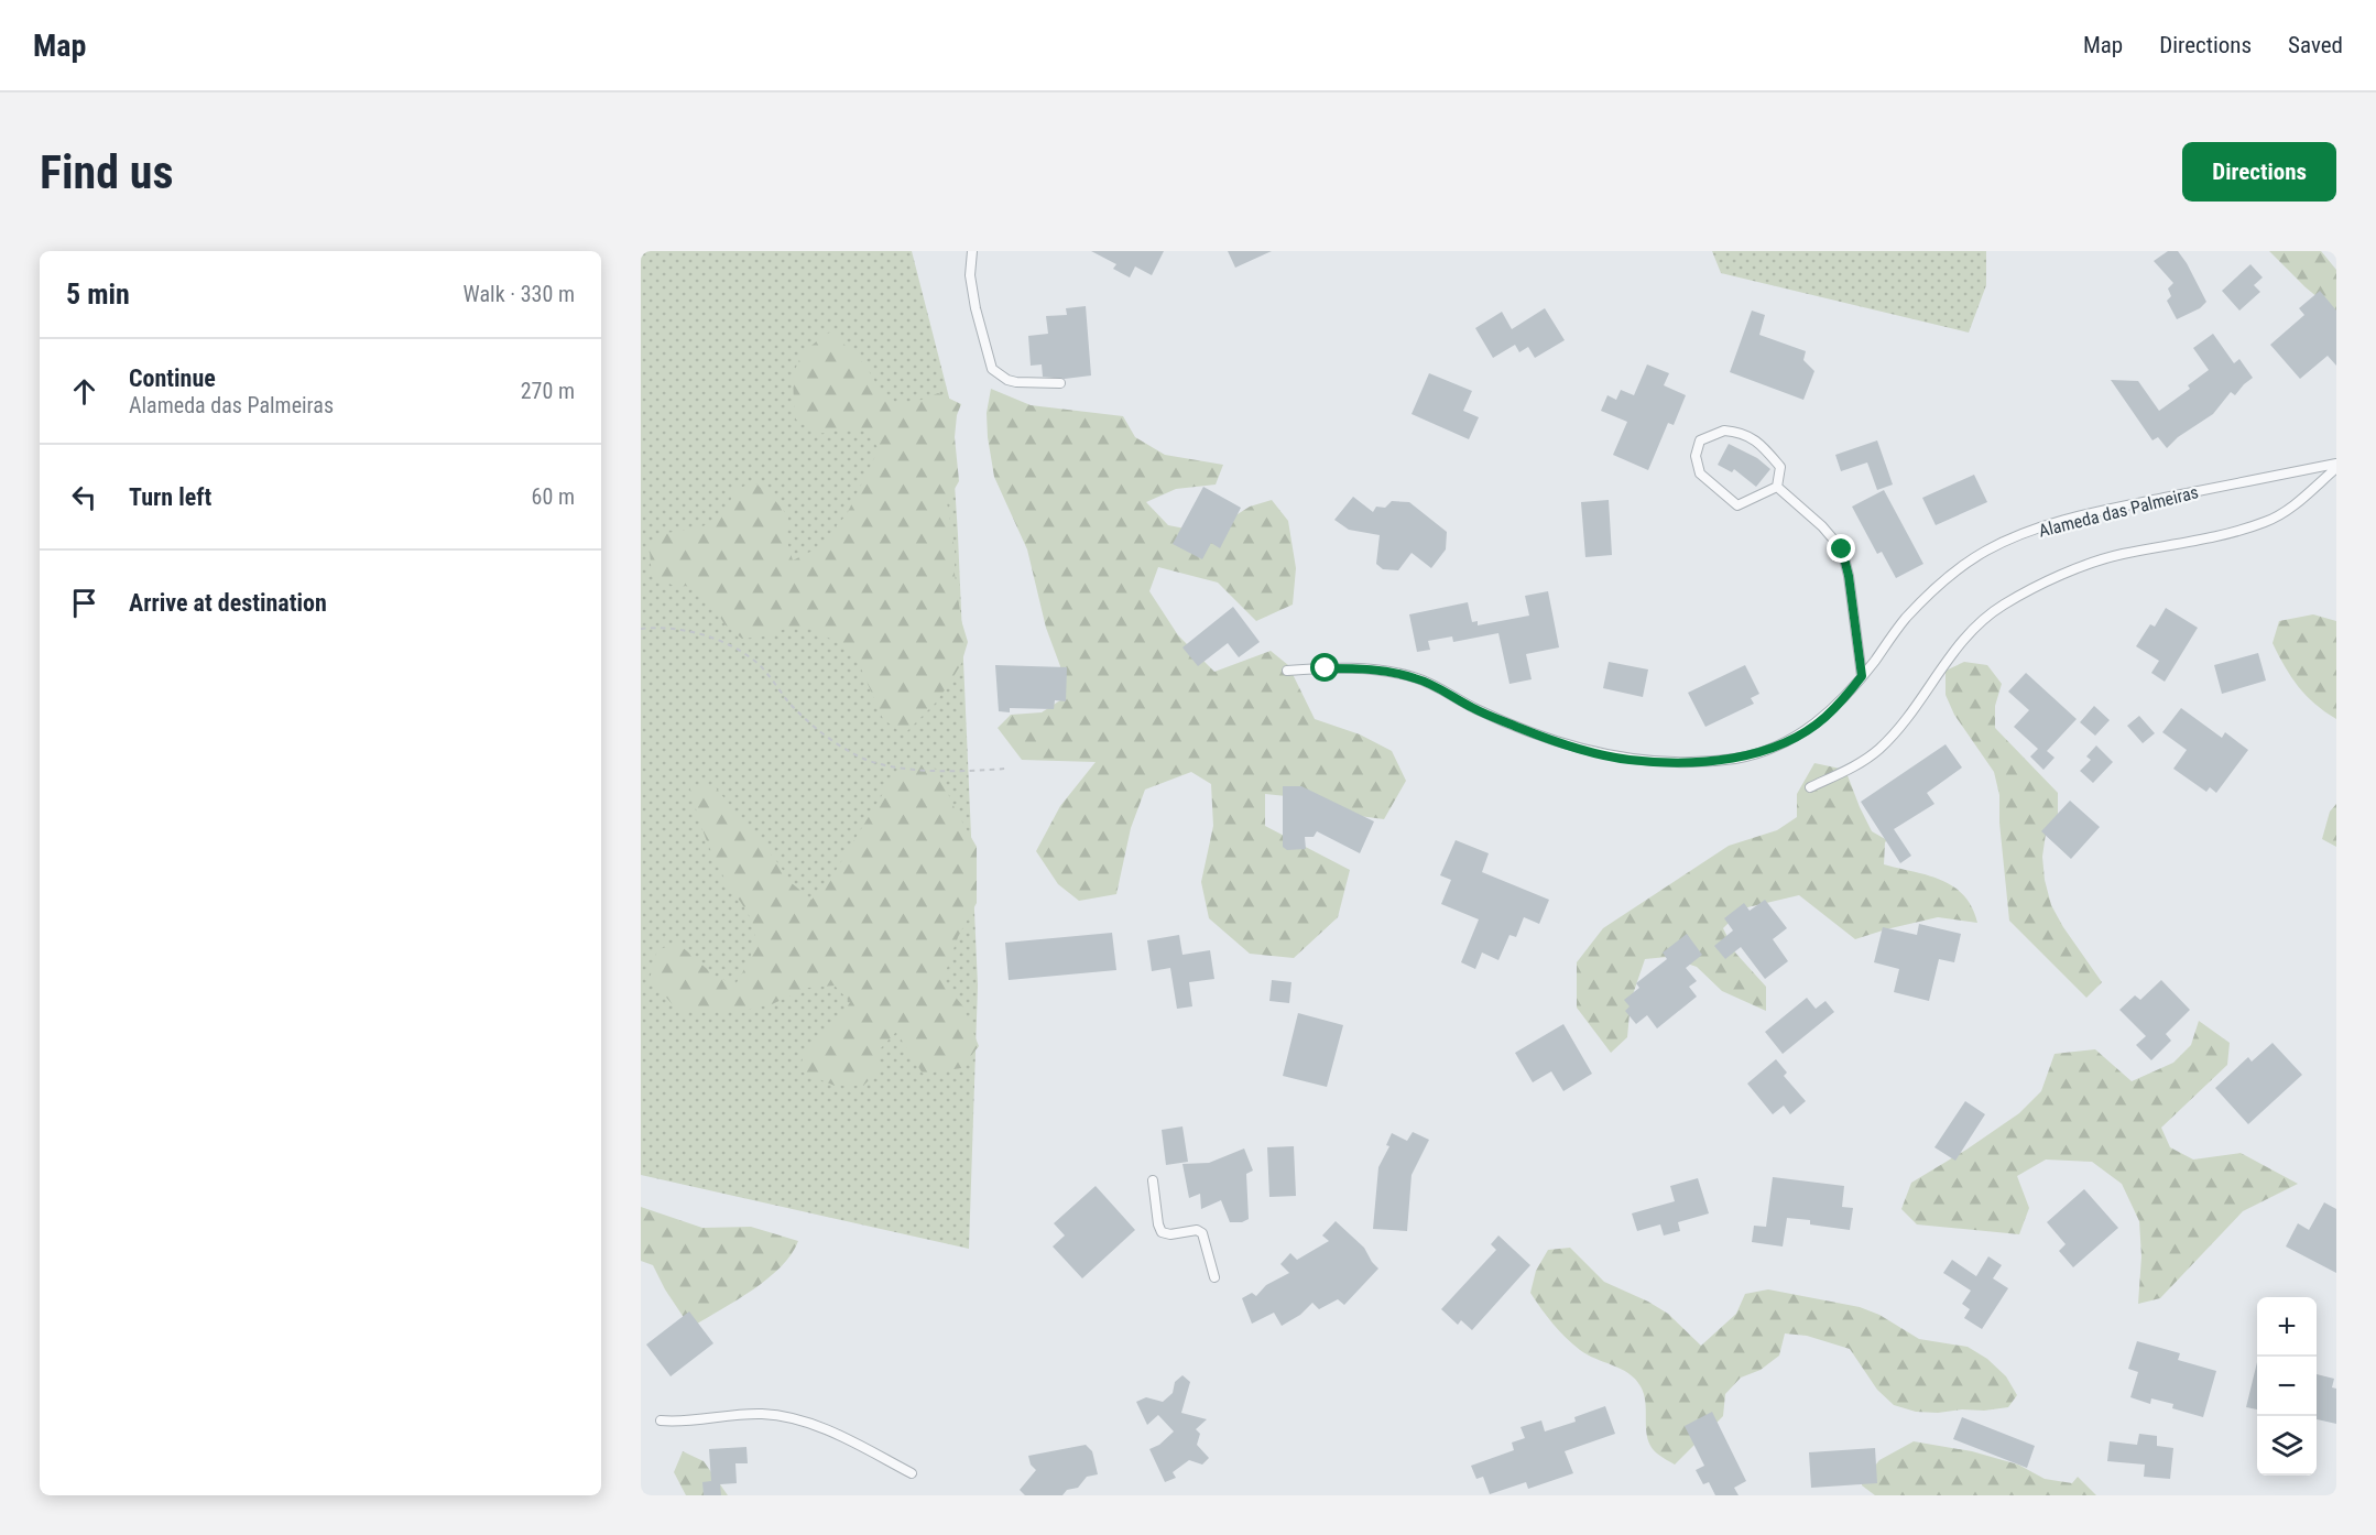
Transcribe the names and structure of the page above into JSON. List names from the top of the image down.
{
  "streets": {
    "lane": ["Alameda das Palmeiras"]
  },
  "page": {
    "header": "Map",
    "nav": ["Map", "Directions", "Saved"],
    "buttons": "Directions",
    "title": "Find us",
    "heading": ["5 min", "Walk · 330 m"],
    "list": [
      ["Continue", "Alameda das Palmeiras", "270 m"],
      ["Turn left", "60 m"],
      "Arrive at destination"
    ],
    "map_buttons": ["+", "−"]
  }
}
